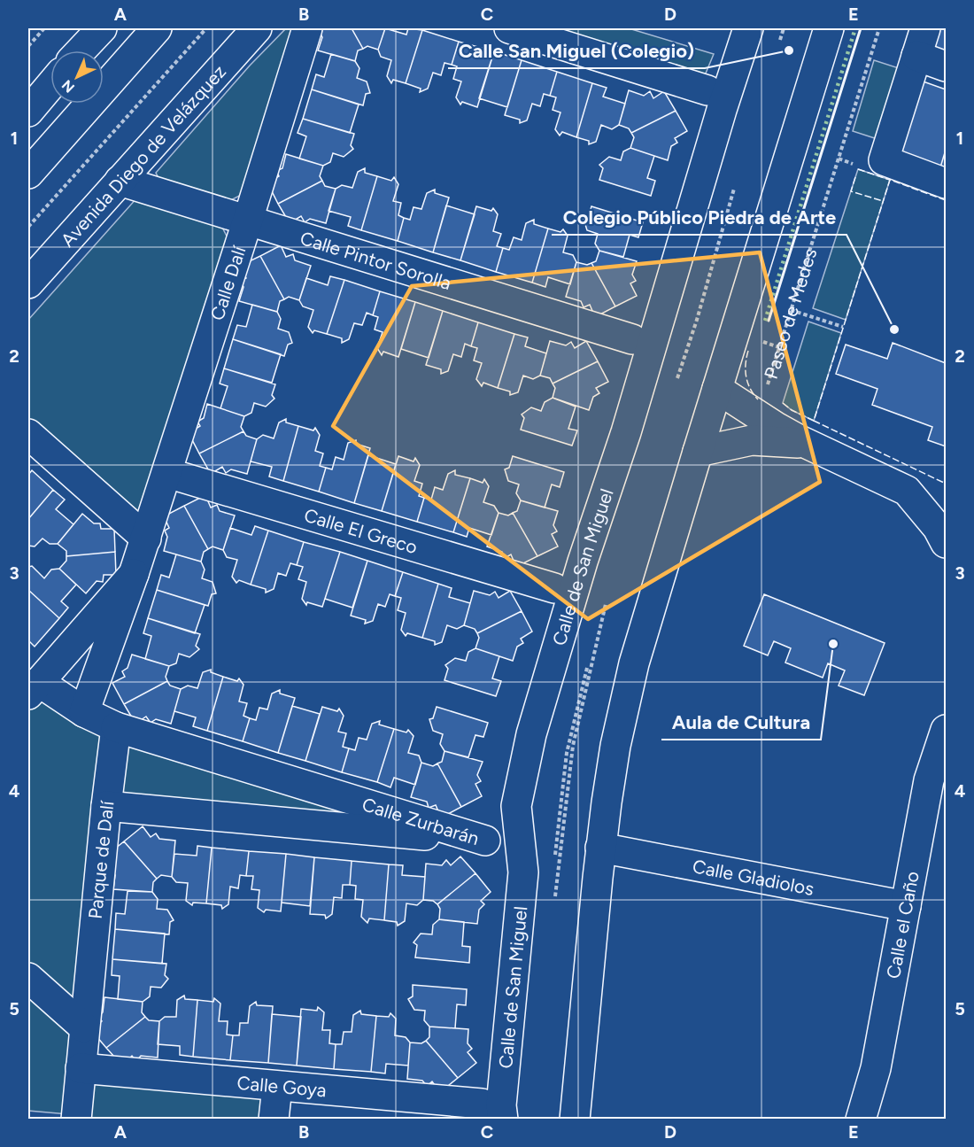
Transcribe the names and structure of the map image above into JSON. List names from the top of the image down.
{
  "streets": {
    "street": [
      "Avenida Diego de Velázquez",
      "Calle Pintor Sorolla",
      "Calle Dalí",
      "Calle El Greco",
      "Calle de San Miguel",
      "Calle Zurbarán",
      "Parque de Dalí",
      "Calle Gladiolos",
      "Calle el Caño",
      "Calle Goya"
    ],
    "path": ["Paseo de Medes"]
  },
  "crossings": [
    ["Avenida Diego de Velázquez", "Calle Pintor Sorolla"],
    ["Calle Pintor Sorolla", "Calle Dalí"],
    ["Calle Dalí", "Calle El Greco"],
    ["Calle de San Miguel", "Calle Goya"],
    ["Calle Zurbarán", "Parque de Dalí"],
    ["Parque de Dalí", "Calle Goya"],
    ["Calle Gladiolos", "Calle el Caño"]
  ],
  "places": ["Calle San Miguel (Colegio)", "Colegio Público Piedra de Arte", "Aula de Cultura"],
  "north": "bottom left",
  "grid": {
    "columns": [
      "A",
      "B",
      "C",
      "D",
      "E"
    ],
    "rows": [
      "1",
      "2",
      "3",
      "4",
      "5"
    ]
  }
}
